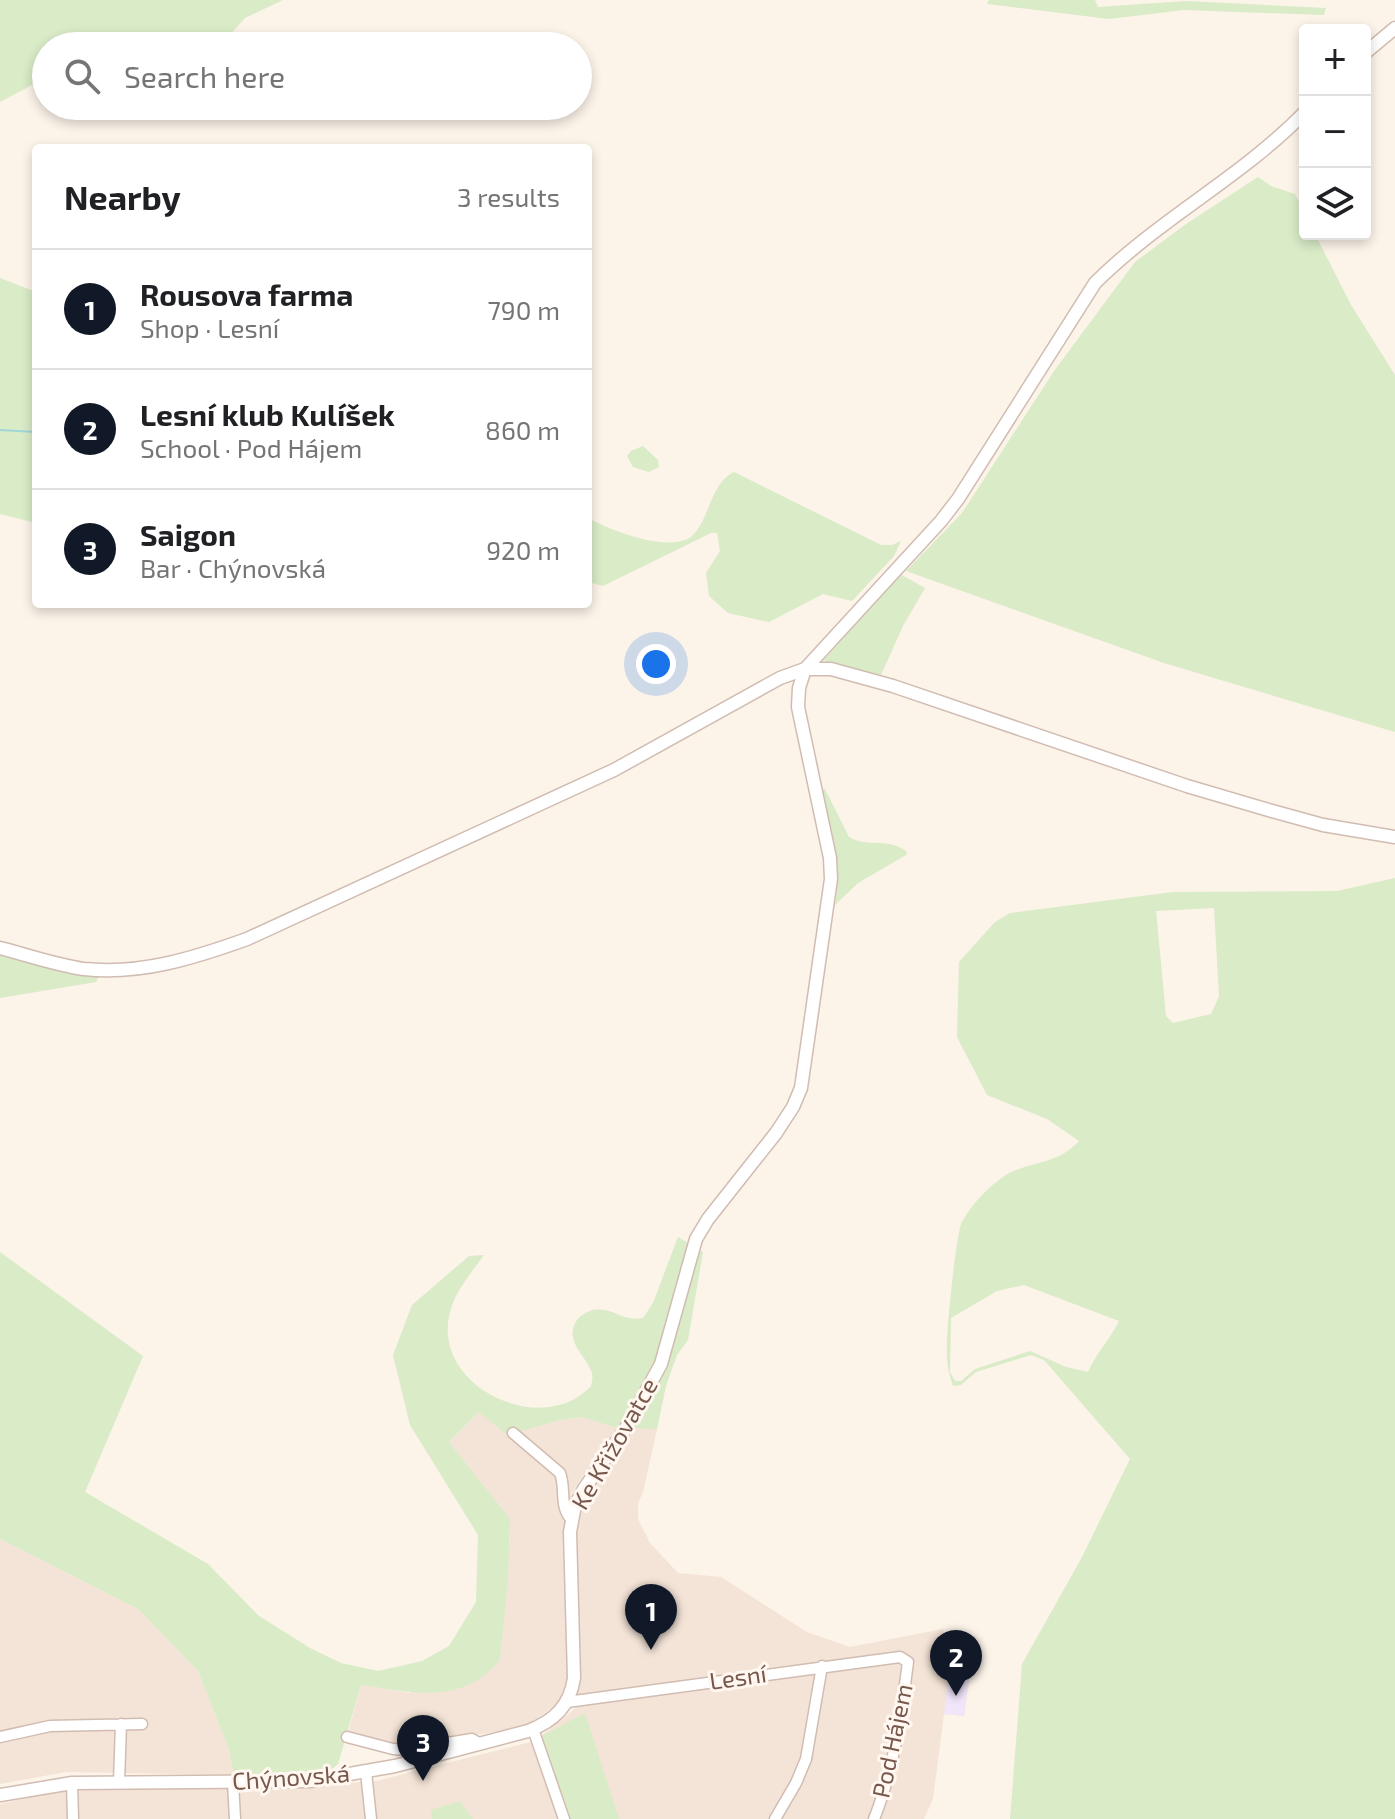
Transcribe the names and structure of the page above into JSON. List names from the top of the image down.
{
  "streets": {
    "street": [
      "Ke Křižovatce",
      "Lesní",
      "Pod Hájem",
      "Chýnovská"
    ]
  },
  "crossings": [
    ["Ke Křižovatce", "Lesní"],
    ["Ke Křižovatce", "Chýnovská"],
    ["Lesní", "Pod Hájem"],
    ["Lesní", "Chýnovská"]
  ],
  "page": {
    "map_buttons": ["+", "−"],
    "search": "Search here",
    "heading": ["Nearby", "3 results"],
    "list": [
      {
        "mark": "1",
        "name": "Rousova farma",
        "note": "Shop · Lesní",
        "value": "790 m"
      },
      {
        "mark": "2",
        "name": "Lesní klub Kulíšek",
        "note": "School · Pod Hájem",
        "value": "860 m"
      },
      {
        "mark": "3",
        "name": "Saigon",
        "note": "Bar · Chýnovská",
        "value": "920 m"
      }
    ],
    "pins": ["1", "2", "3"]
  }
}
